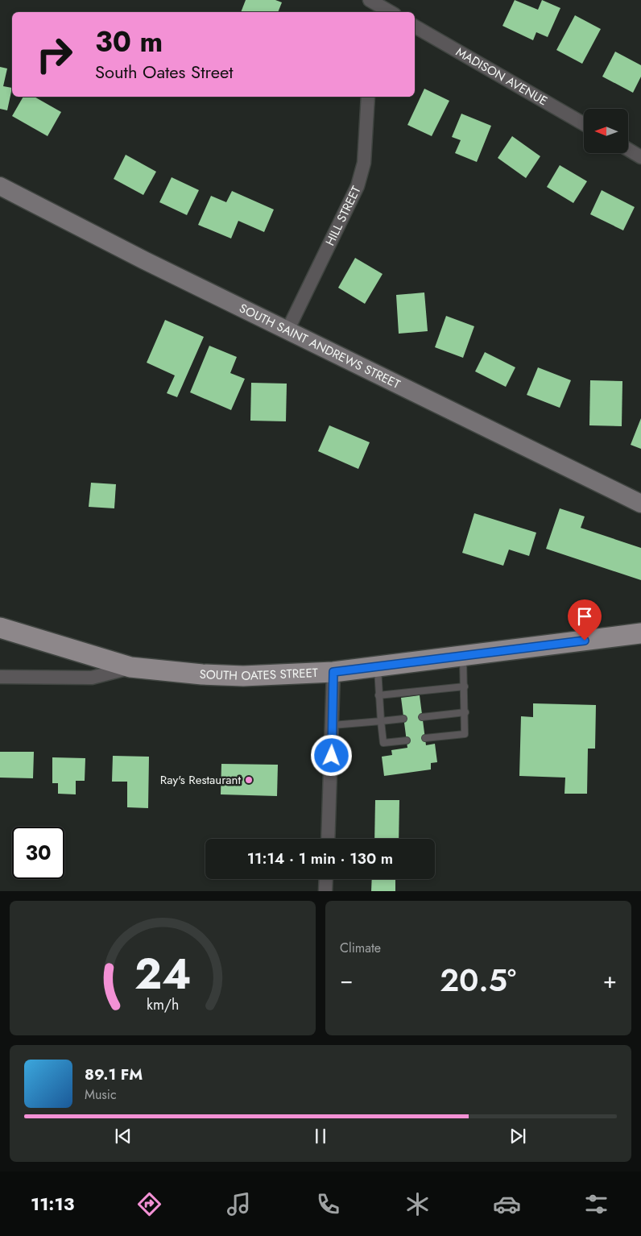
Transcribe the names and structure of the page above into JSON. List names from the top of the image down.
{
  "streets": {
    "main road": ["SOUTH OATES STREET"],
    "street": ["MADISON AVENUE", "HILL STREET", "SOUTH SAINT ANDREWS STREET"]
  },
  "crossings": [
    ["HILL STREET", "SOUTH SAINT ANDREWS STREET"]
  ],
  "places": ["Ray's Restaurant"],
  "north": "left",
  "page": {
    "turn": ["30 m", "South Oates Street"],
    "limit": "30",
    "trip": "11:14 · 1 min · 130 m",
    "tile": "Climate",
    "heat": ["−", "20.5°", "+"],
    "song": ["89.1 FM", "Music"],
    "tabs": "11:13",
    "gauge": ["24", "km/h"]
  }
}
